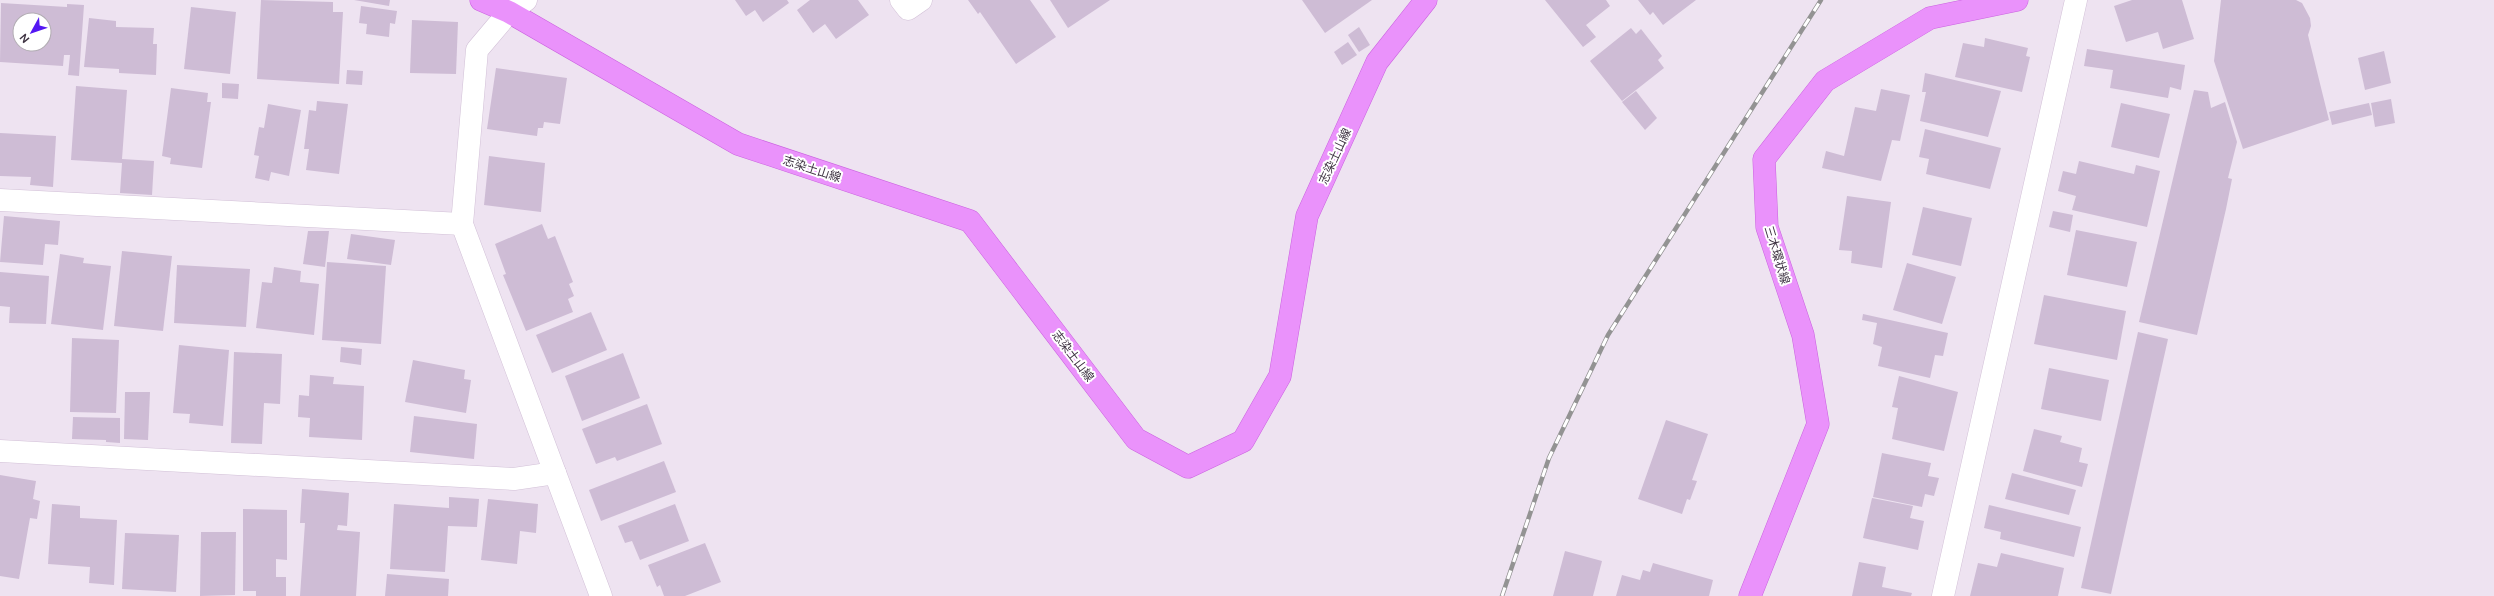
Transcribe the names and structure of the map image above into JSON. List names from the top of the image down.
{
  "streets": {
    "main road": ["志染土山線", "三木環状線"]
  },
  "north": "bottom left"
}
